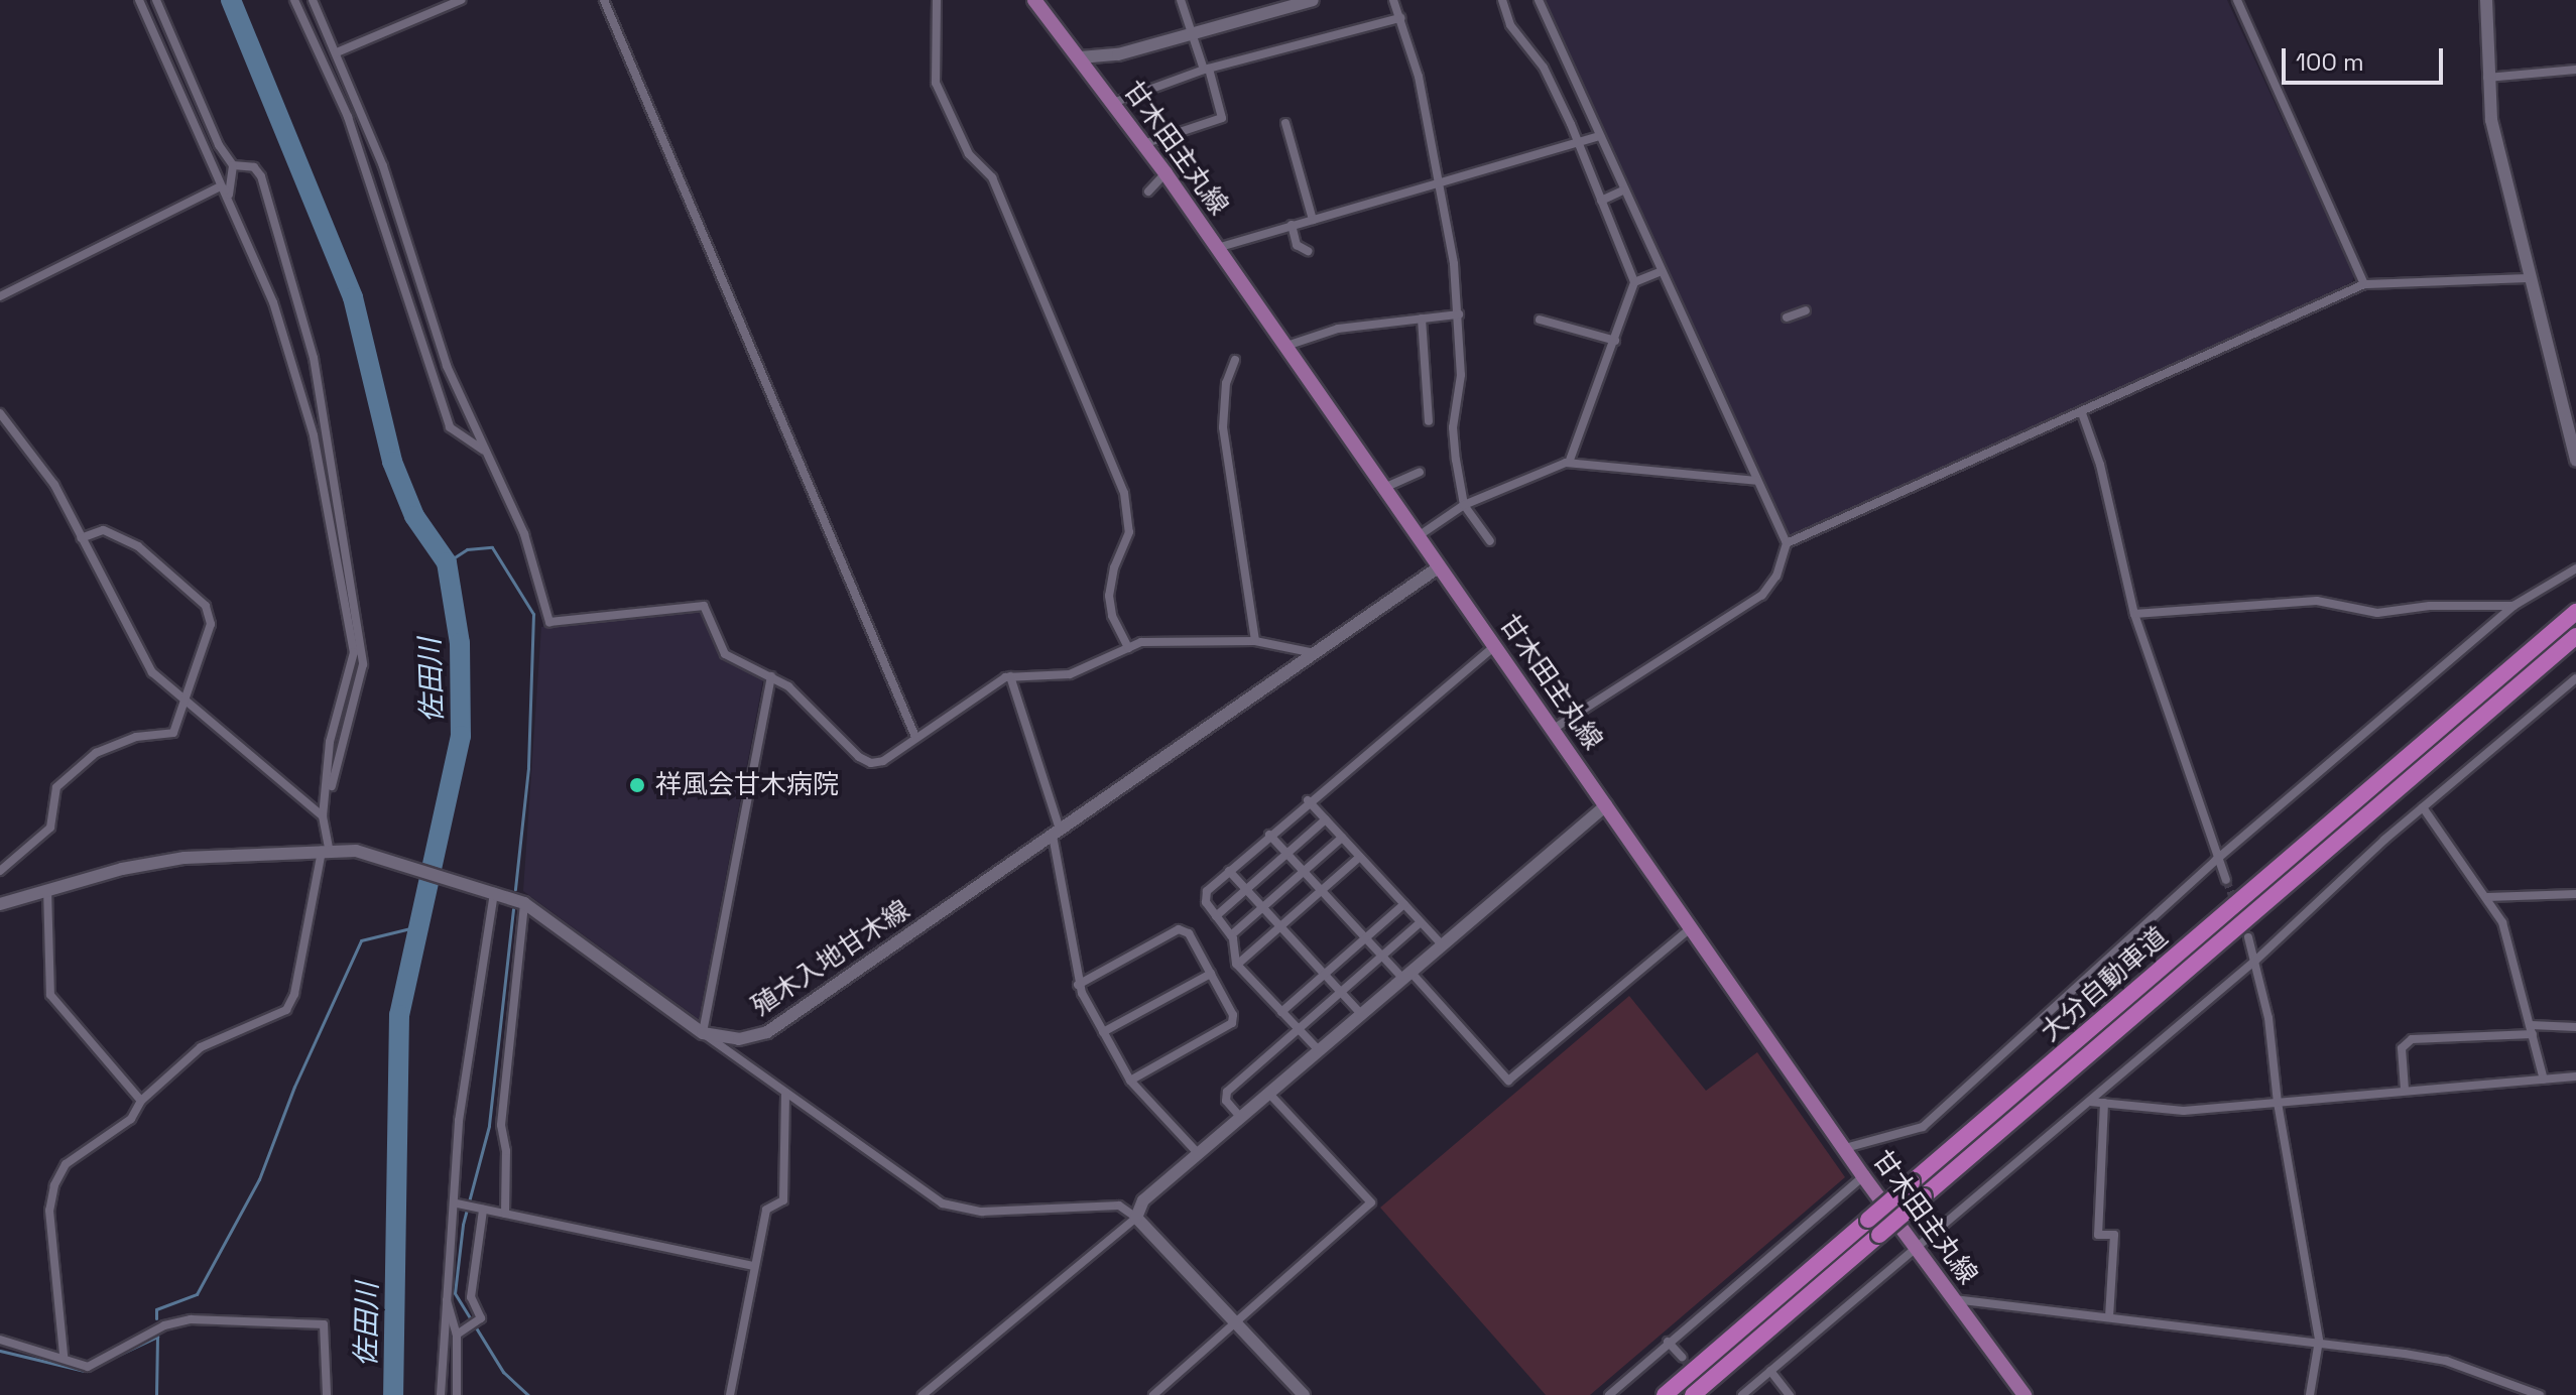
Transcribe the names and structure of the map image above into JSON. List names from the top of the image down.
{
  "streets": {
    "highway": ["大分自動車道"],
    "main road": ["甘木田主丸線", "殖木入地甘木線"]
  },
  "crossings": [
    ["甘木田主丸線", "殖木入地甘木線"]
  ],
  "water": ["佐田川"],
  "places": ["祥風会甘木病院"],
  "scale_bar": "100 m"
}
